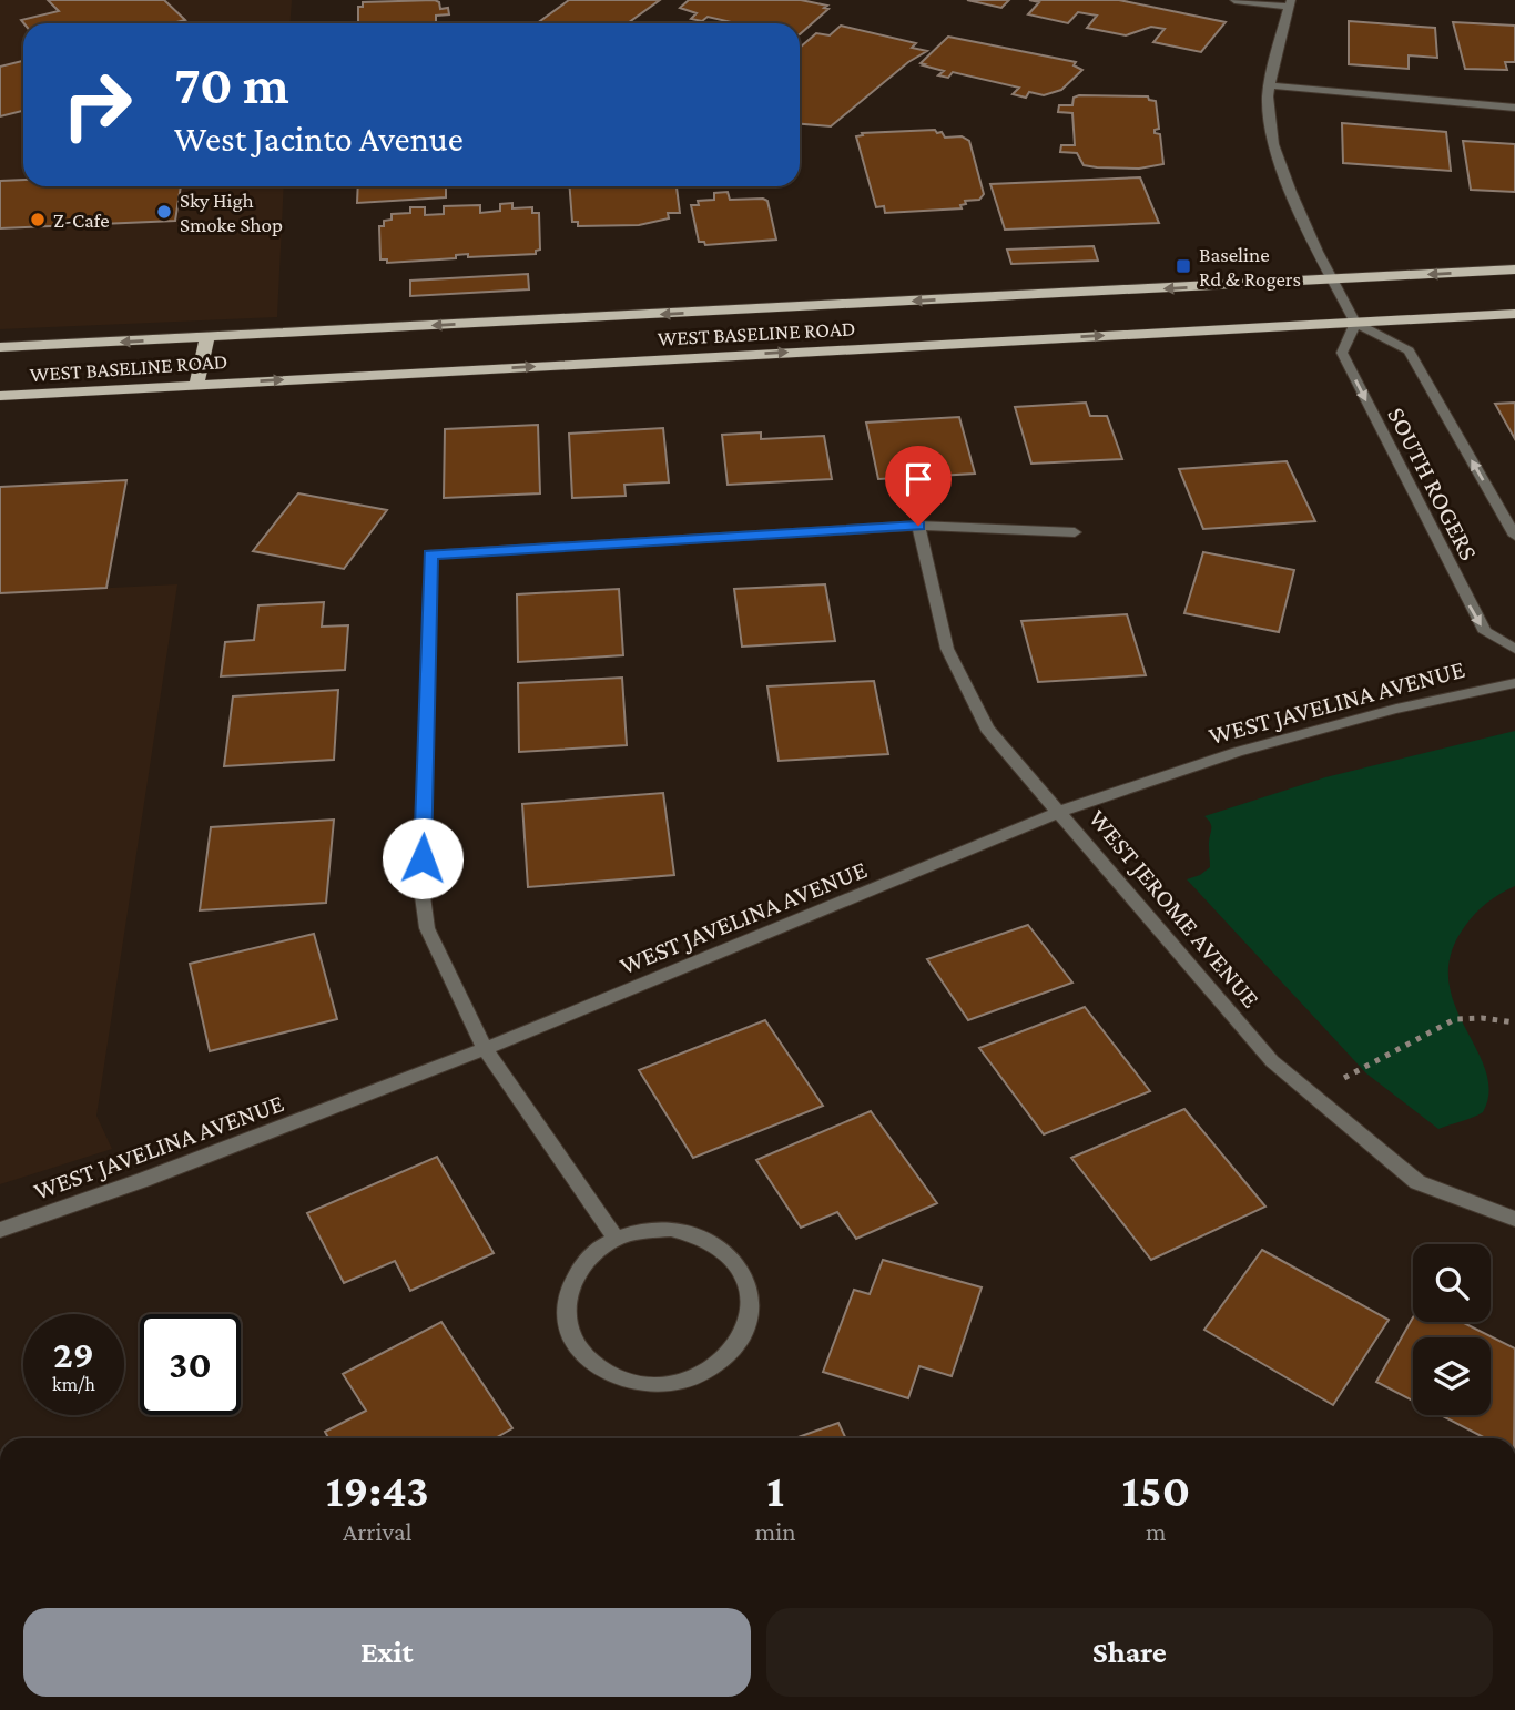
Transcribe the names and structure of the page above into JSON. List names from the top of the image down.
{
  "streets": {
    "main road": ["WEST BASELINE ROAD"],
    "street": ["SOUTH ROGERS", "WEST JAVELINA AVENUE", "WEST JEROME AVENUE"]
  },
  "crossings": [
    ["WEST BASELINE ROAD", "SOUTH ROGERS"],
    ["WEST JAVELINA AVENUE", "WEST JEROME AVENUE"]
  ],
  "places": {
    "other": ["Sky High Smoke Shop", "Z-Cafe"],
    "transit": ["Baseline Rd & Rogers"]
  },
  "page": {
    "turn": ["70 m", "West Jacinto Avenue"],
    "speed": "29 km/h",
    "limit": "30",
    "eta": [
      "19:43",
      "Arrival",
      "1",
      "min",
      "150",
      "m"
    ],
    "buttons": ["Exit", "Share"]
  }
}
